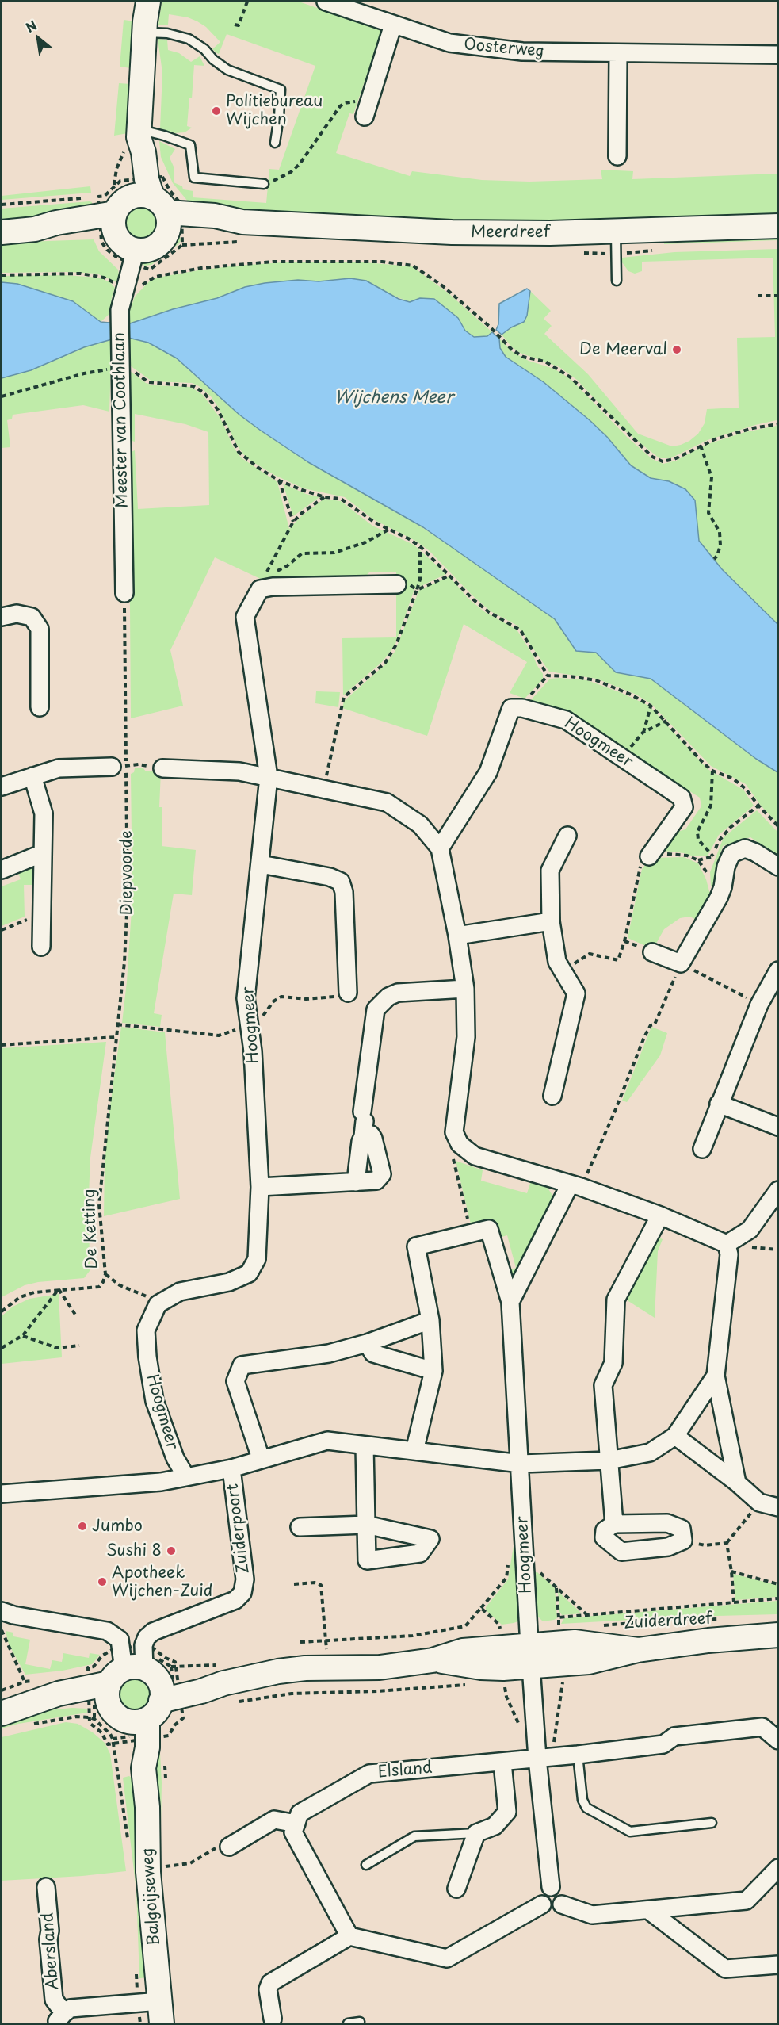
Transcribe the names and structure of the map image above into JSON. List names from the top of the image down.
{
  "streets": {
    "street": [
      "Oosterweg",
      "Meerdreef",
      "Meester van Coothlaan",
      "Hoogmeer",
      "Zuiderpoort",
      "Zuiderdreef",
      "Elsland",
      "Balgoijseweg",
      "Abersland"
    ],
    "path": ["Diepvoorde", "De Ketting"]
  },
  "crossings": [
    ["Meester van Coothlaan", "Diepvoorde"],
    ["Hoogmeer", "Zuiderdreef"],
    ["Diepvoorde", "De Ketting"],
    ["Zuiderdreef", "Balgoijseweg"],
    ["Balgoijseweg", "Abersland"]
  ],
  "water": ["Wijchens Meer"],
  "places": [
    "Politiebureau Wijchen",
    "De Meerval",
    "Jumbo",
    "Sushi 8",
    "Apotheek Wijchen-Zuid"
  ],
  "north": "top left"
}
